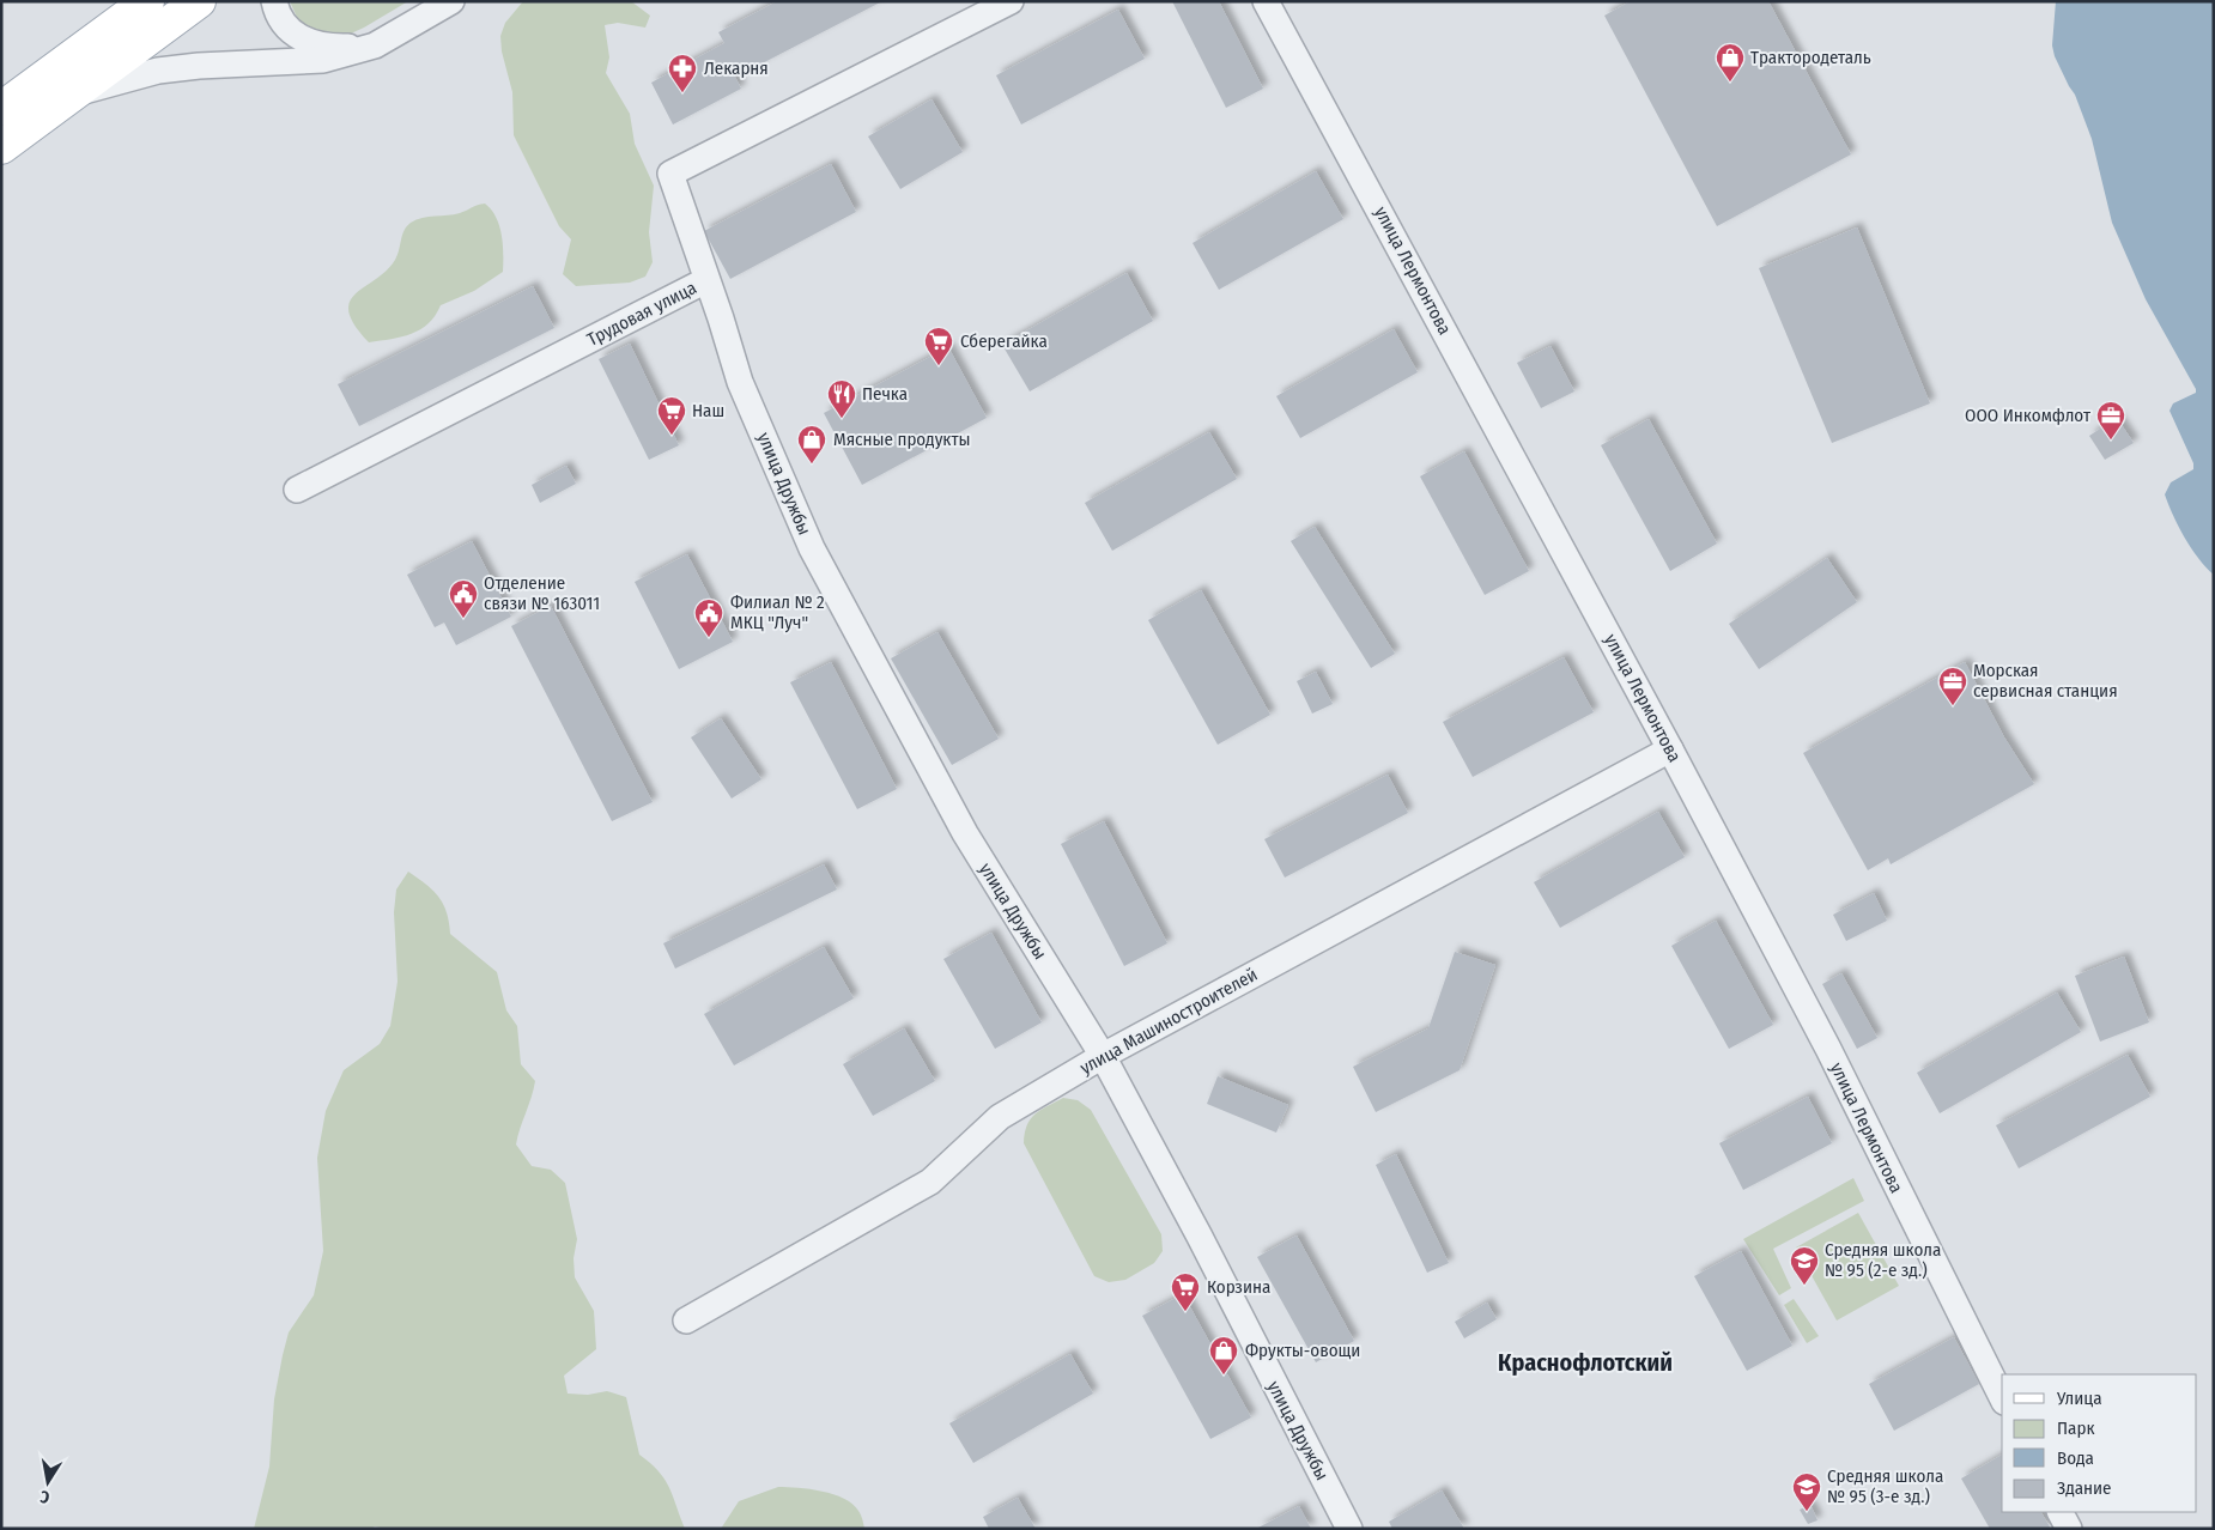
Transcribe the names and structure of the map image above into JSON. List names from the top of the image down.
{
  "streets": {
    "street": [
      "улица Лермонтова",
      "Трудовая улица",
      "улица Дружбы",
      "улица Машиностроителей"
    ]
  },
  "crossings": [
    ["улица Лермонтова", "улица Машиностроителей"],
    ["Трудовая улица", "улица Дружбы"],
    ["улица Дружбы", "улица Машиностроителей"]
  ],
  "districts": ["Краснофлотский"],
  "places": {
    "shop": ["Трактородеталь", "Мясные продукты", "Фрукты-овощи"],
    "pharmacy": ["Лекарня"],
    "supermarket": ["Сберегайка", "Наш", "Корзина"],
    "restaurant": ["Печка"],
    "office": ["ООО Инкомфлот", "Морская сервисная станция"],
    "public building": ["Отделение связи № 163011", "Филиал № 2 МКЦ \"Луч\""],
    "school or university": ["Средняя школа № 95 (2-е зд.)", "Средняя школа № 95 (3-е зд.)"]
  },
  "legend": [
    "Улица",
    "Парк",
    "Вода",
    "Здание"
  ],
  "north": "bottom"
}
